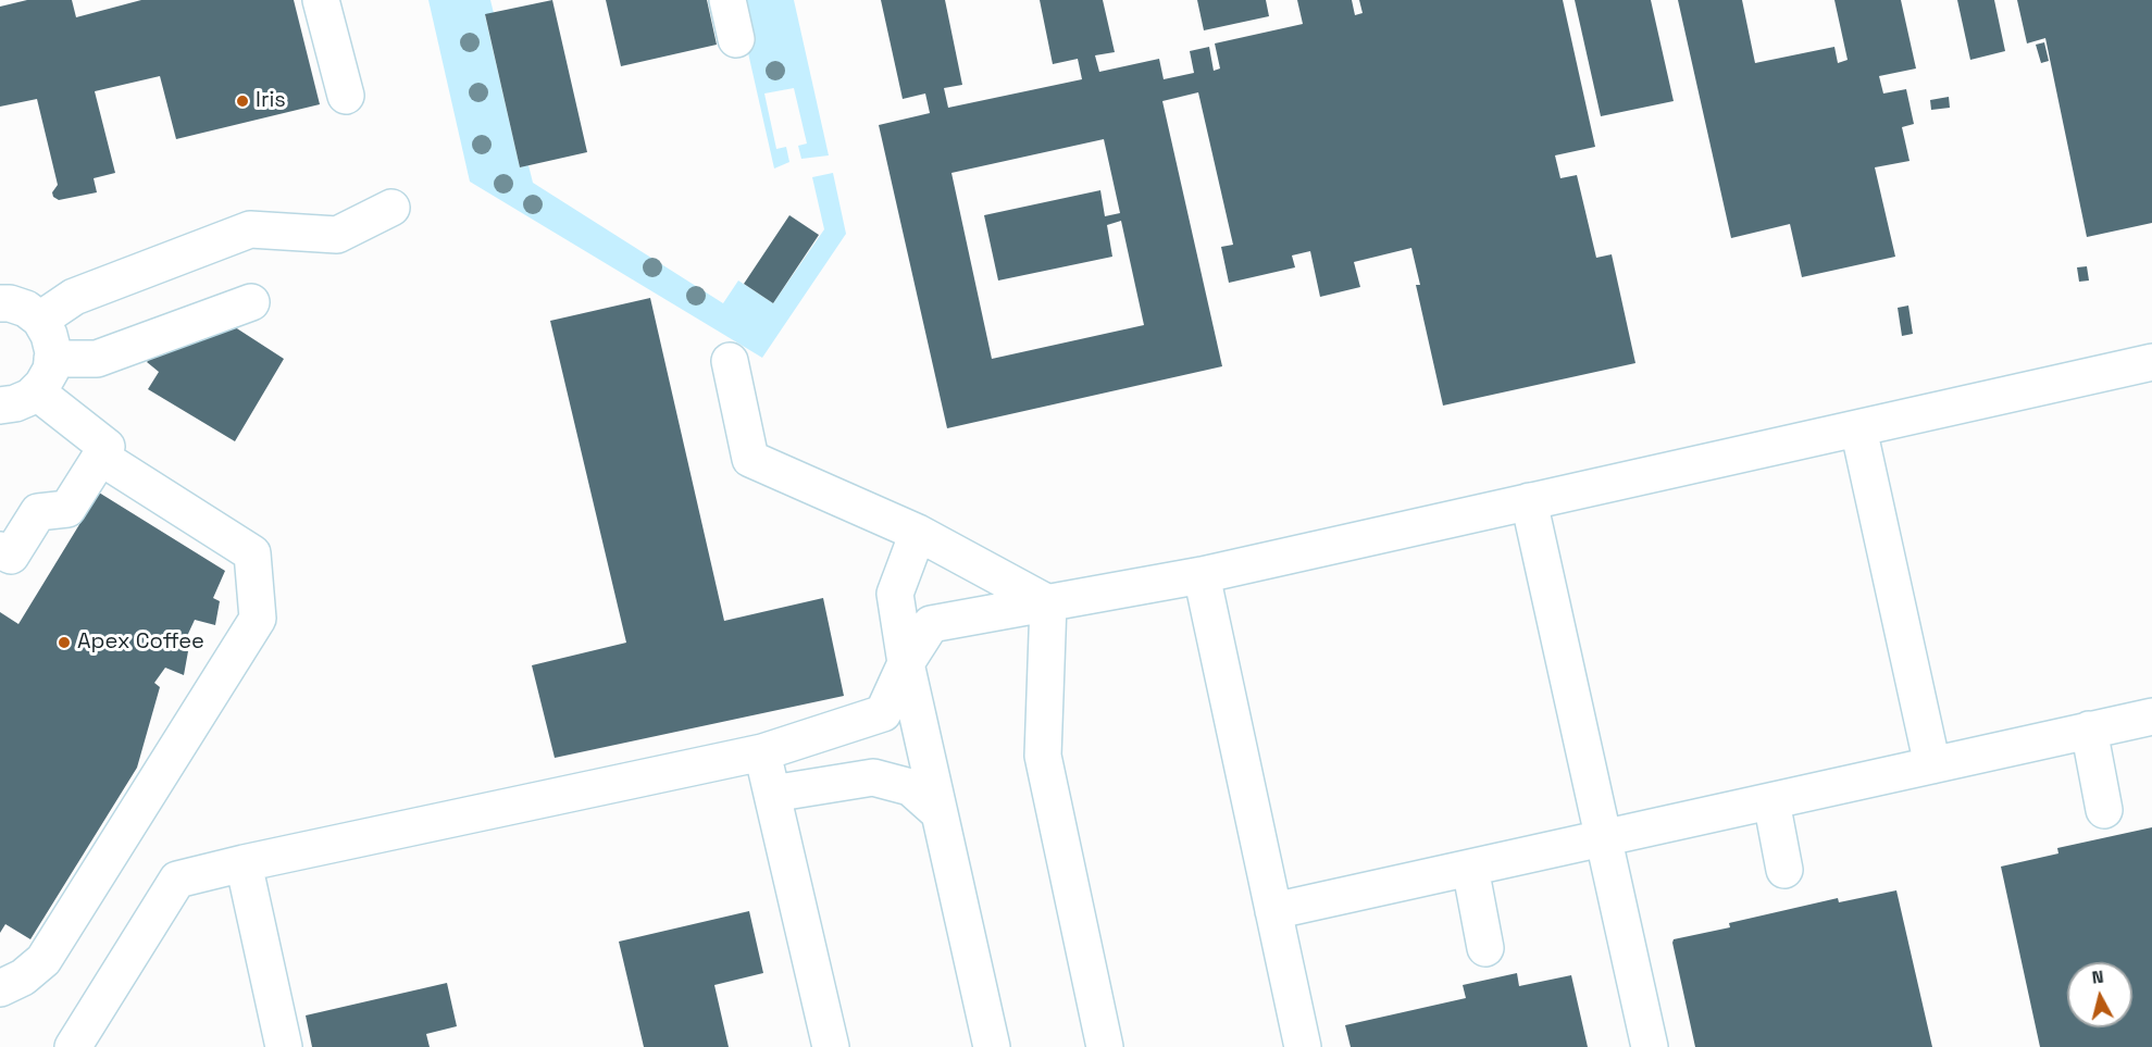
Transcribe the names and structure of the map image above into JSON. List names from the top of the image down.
{
  "places": ["Iris", "Apex Coffee"],
  "north": "top"
}
